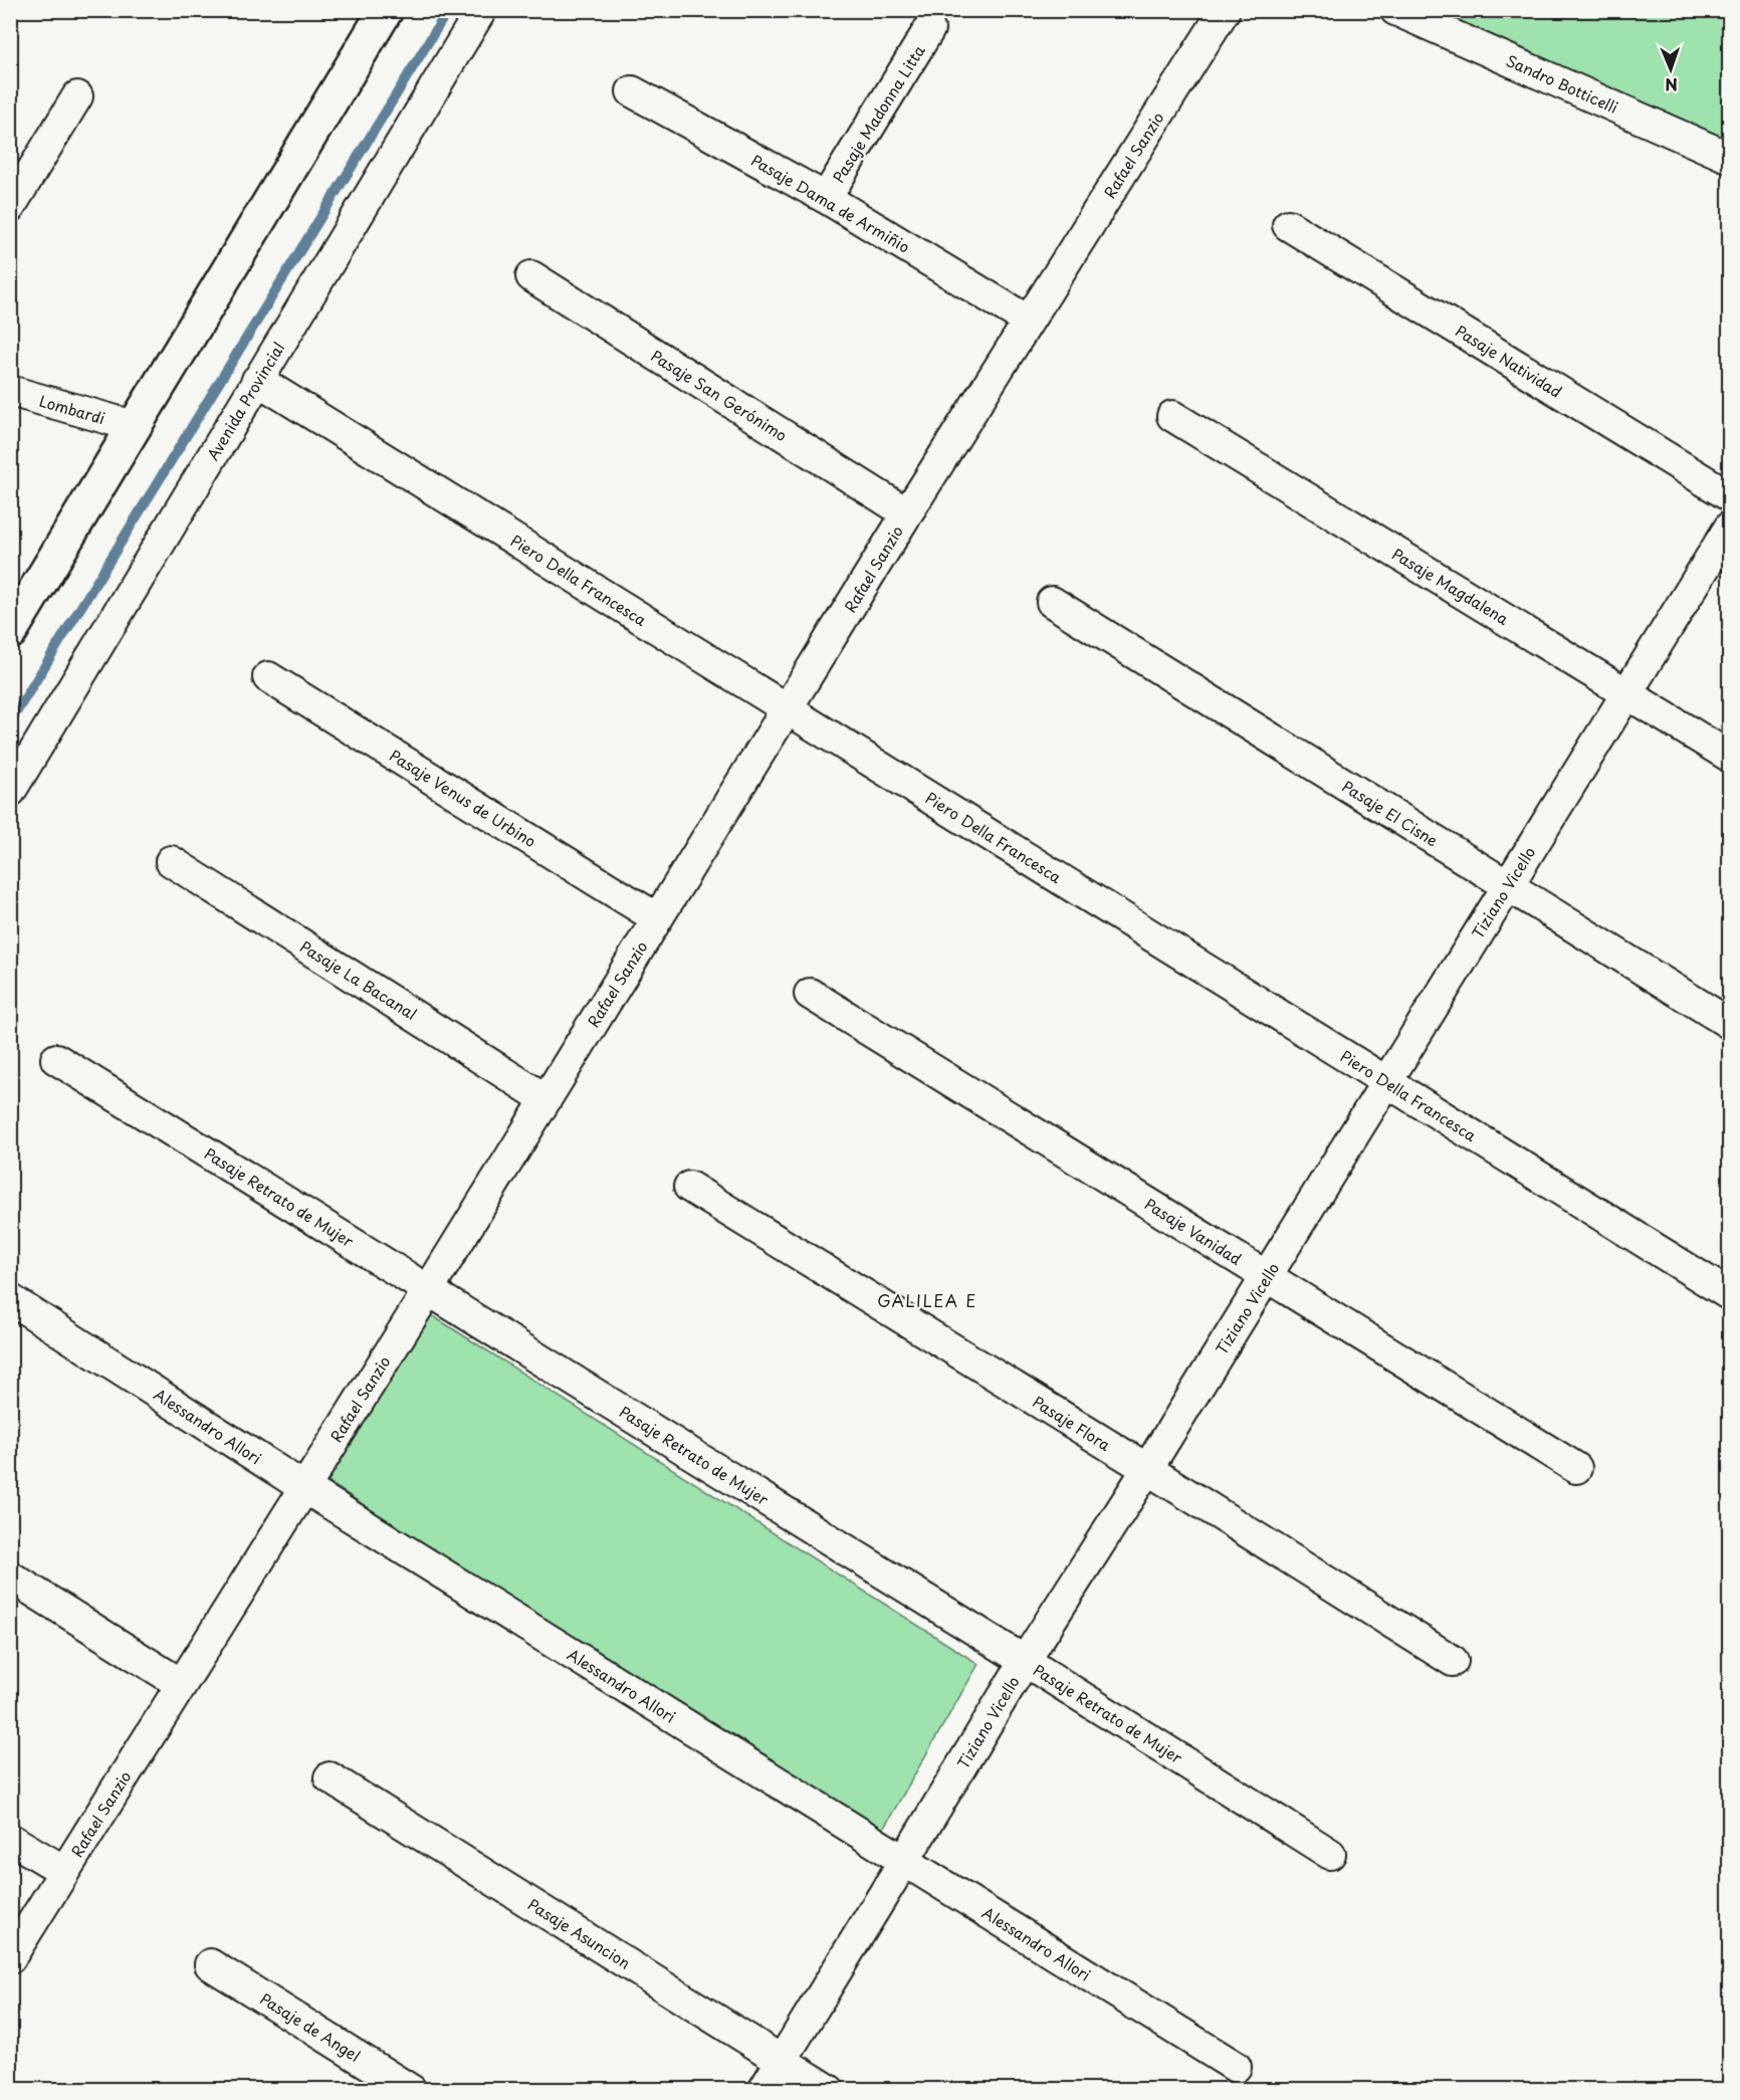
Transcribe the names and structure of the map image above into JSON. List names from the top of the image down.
{
  "streets": {
    "street": [
      "Sandro Botticelli",
      "Pasaje Madonna Litta",
      "Rafael Sanzio",
      "Pasaje Dama de Armiñio",
      "Pasaje Natividad",
      "Pasaje San Gerónimo",
      "Avenida Provincial",
      "Lombardi",
      "Piero Della Francesca",
      "Pasaje Magdalena",
      "Pasaje Venus de Urbino",
      "Pasaje El Cisne",
      "Tiziano Vicello",
      "Pasaje La Bacanal",
      "Pasaje Retrato de Mujer",
      "Pasaje Vanidad",
      "Pasaje Flora",
      "Alessandro Allori",
      "Pasaje Asuncion",
      "Pasaje de Angel"
    ]
  },
  "crossings": [
    ["Pasaje Madonna Litta", "Pasaje Dama de Armiñio"],
    ["Rafael Sanzio", "Pasaje Dama de Armiñio"],
    ["Rafael Sanzio", "Pasaje San Gerónimo"],
    ["Rafael Sanzio", "Piero Della Francesca"],
    ["Rafael Sanzio", "Pasaje Venus de Urbino"],
    ["Rafael Sanzio", "Pasaje La Bacanal"],
    ["Rafael Sanzio", "Pasaje Retrato de Mujer"],
    ["Rafael Sanzio", "Alessandro Allori"],
    ["Avenida Provincial", "Piero Della Francesca"],
    ["Piero Della Francesca", "Tiziano Vicello"],
    ["Pasaje Magdalena", "Tiziano Vicello"],
    ["Pasaje El Cisne", "Tiziano Vicello"],
    ["Tiziano Vicello", "Pasaje Retrato de Mujer"],
    ["Tiziano Vicello", "Pasaje Vanidad"],
    ["Tiziano Vicello", "Pasaje Flora"],
    ["Tiziano Vicello", "Alessandro Allori"],
    ["Tiziano Vicello", "Pasaje Asuncion"]
  ],
  "districts": ["GALILEA E"],
  "north": "bottom"
}
